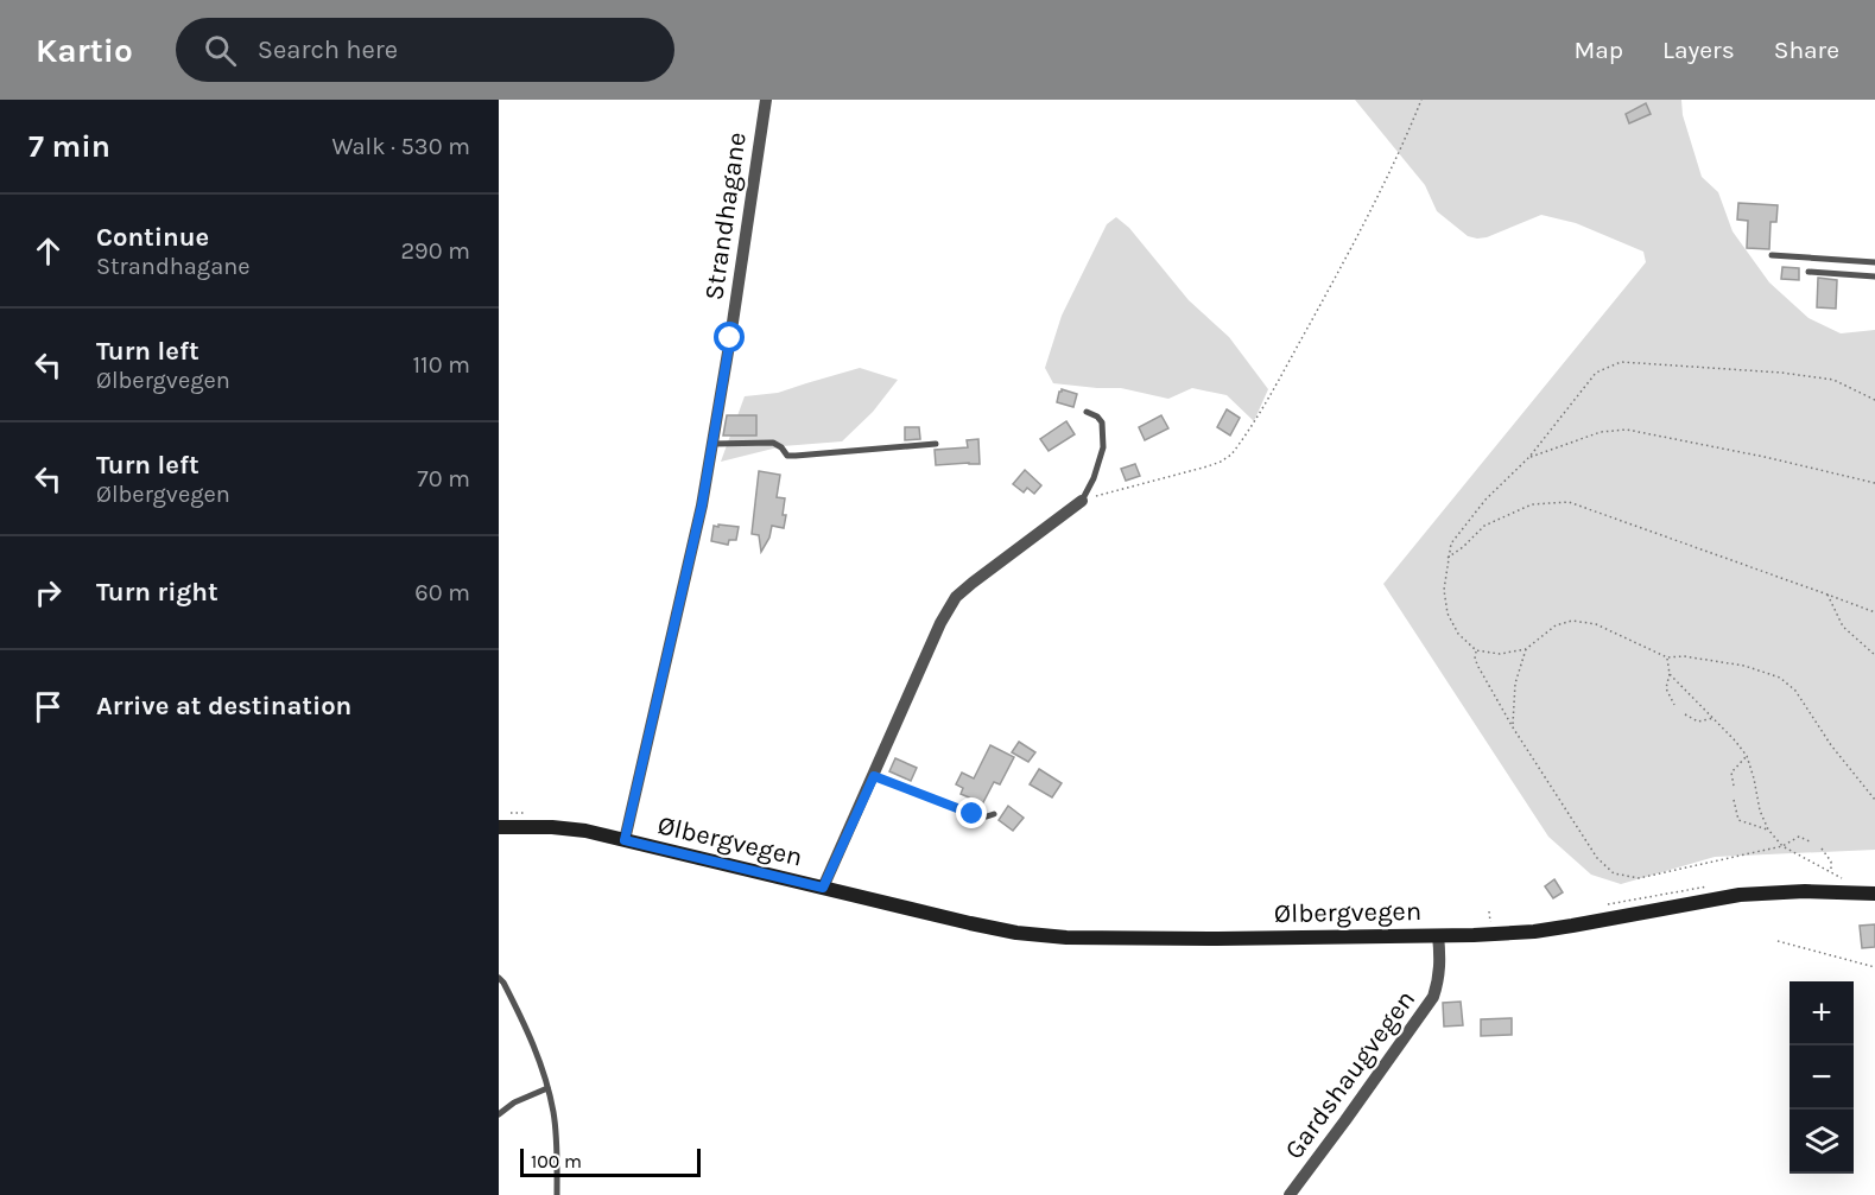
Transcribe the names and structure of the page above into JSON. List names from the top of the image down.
{
  "streets": {
    "main road": ["Ølbergvegen"],
    "street": ["Strandhagane", "Gardshaugvegen"]
  },
  "crossings": [
    ["Strandhagane", "Ølbergvegen"],
    ["Ølbergvegen", "Gardshaugvegen"]
  ],
  "scale_bar": "100 m",
  "page": {
    "header": "Kartio",
    "search": "Search here",
    "nav": ["Map", "Layers", "Share"],
    "heading": ["7 min", "Walk · 530 m"],
    "list": [
      ["Continue", "Strandhagane", "290 m"],
      ["Turn left", "Ølbergvegen", "110 m"],
      ["Turn left", "Ølbergvegen", "70 m"],
      ["Turn right", "60 m"],
      "Arrive at destination"
    ],
    "map_buttons": ["+", "−"],
    "scale": "100 m"
  }
}
